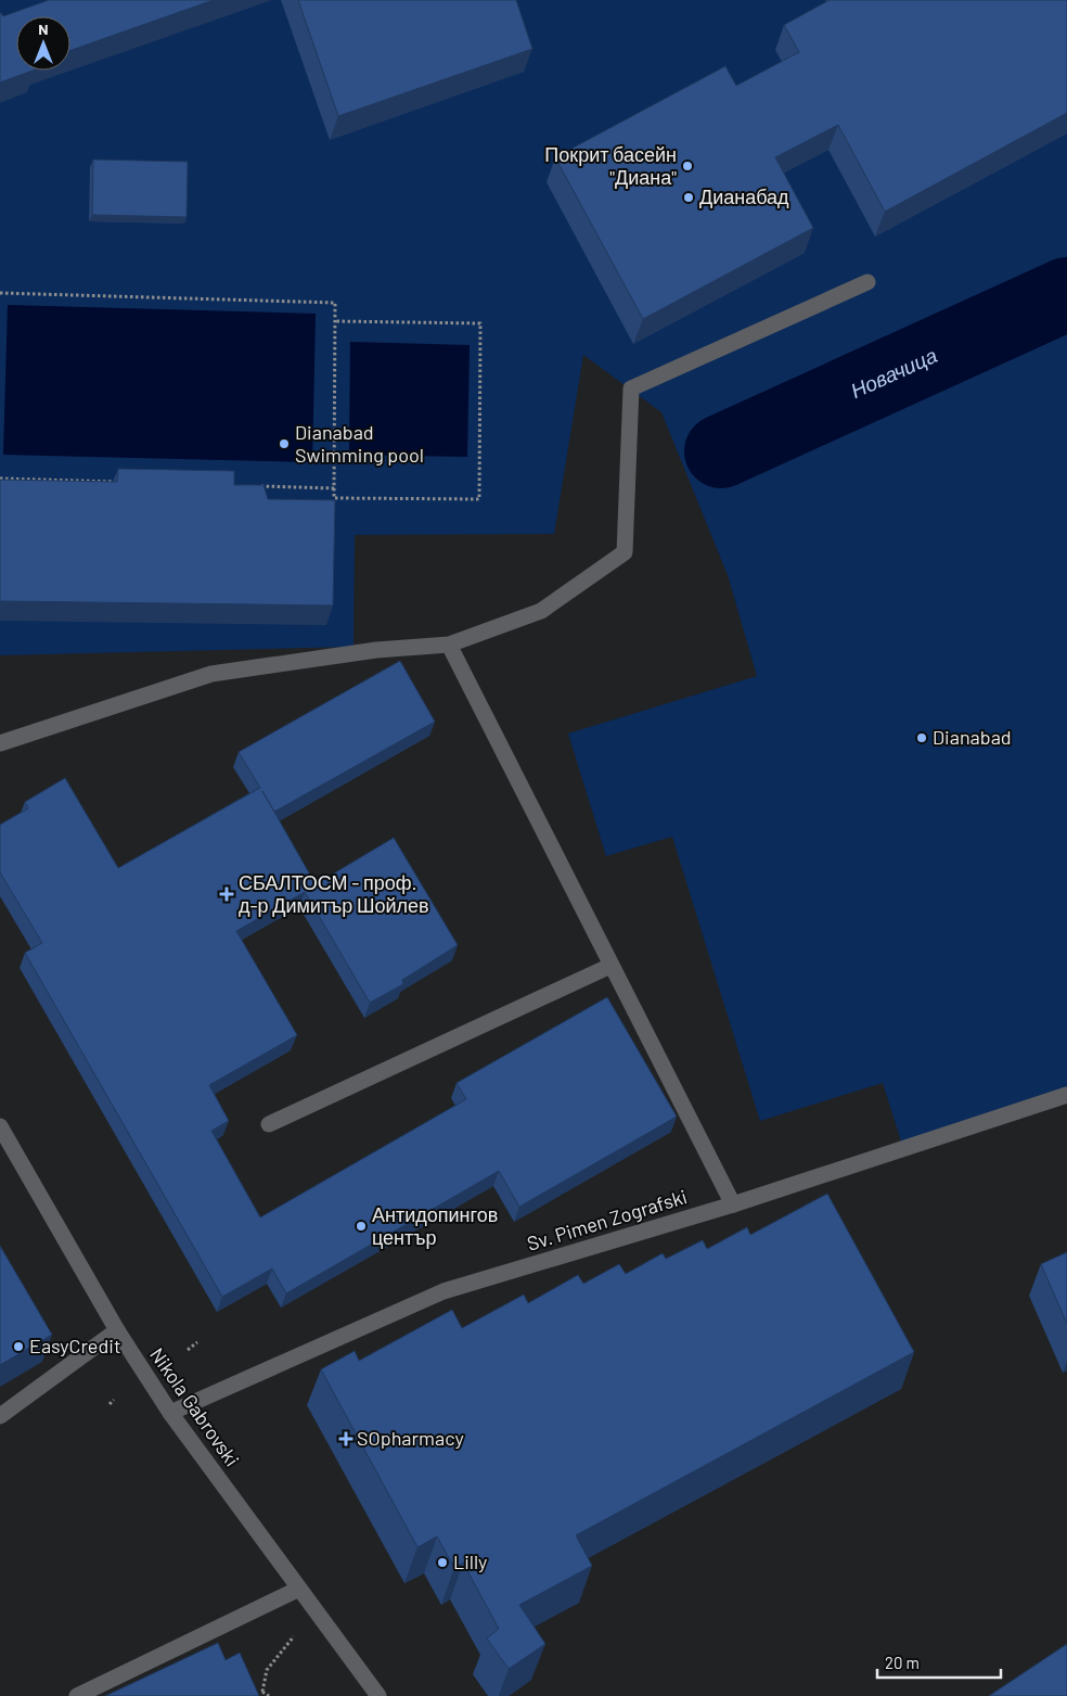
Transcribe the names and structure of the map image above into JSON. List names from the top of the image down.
{
  "streets": {
    "street": ["Sv. Pimen Zografski", "Nikola Gabrovski"]
  },
  "crossings": [
    ["Sv. Pimen Zografski", "Nikola Gabrovski"]
  ],
  "water": ["Новачица"],
  "places": {
    "other": [
      "Покрит басейн \"Диана\"",
      "Дианабад",
      "Dianabad Swimming pool",
      "Dianabad",
      "Антидопингов център",
      "EasyCredit",
      "Lilly"
    ],
    "health": ["СБАЛТОСМ - проф. д-р Димитър Шойлев", "SOpharmacy"]
  },
  "scale_bar": "20 m",
  "north": "top"
}
